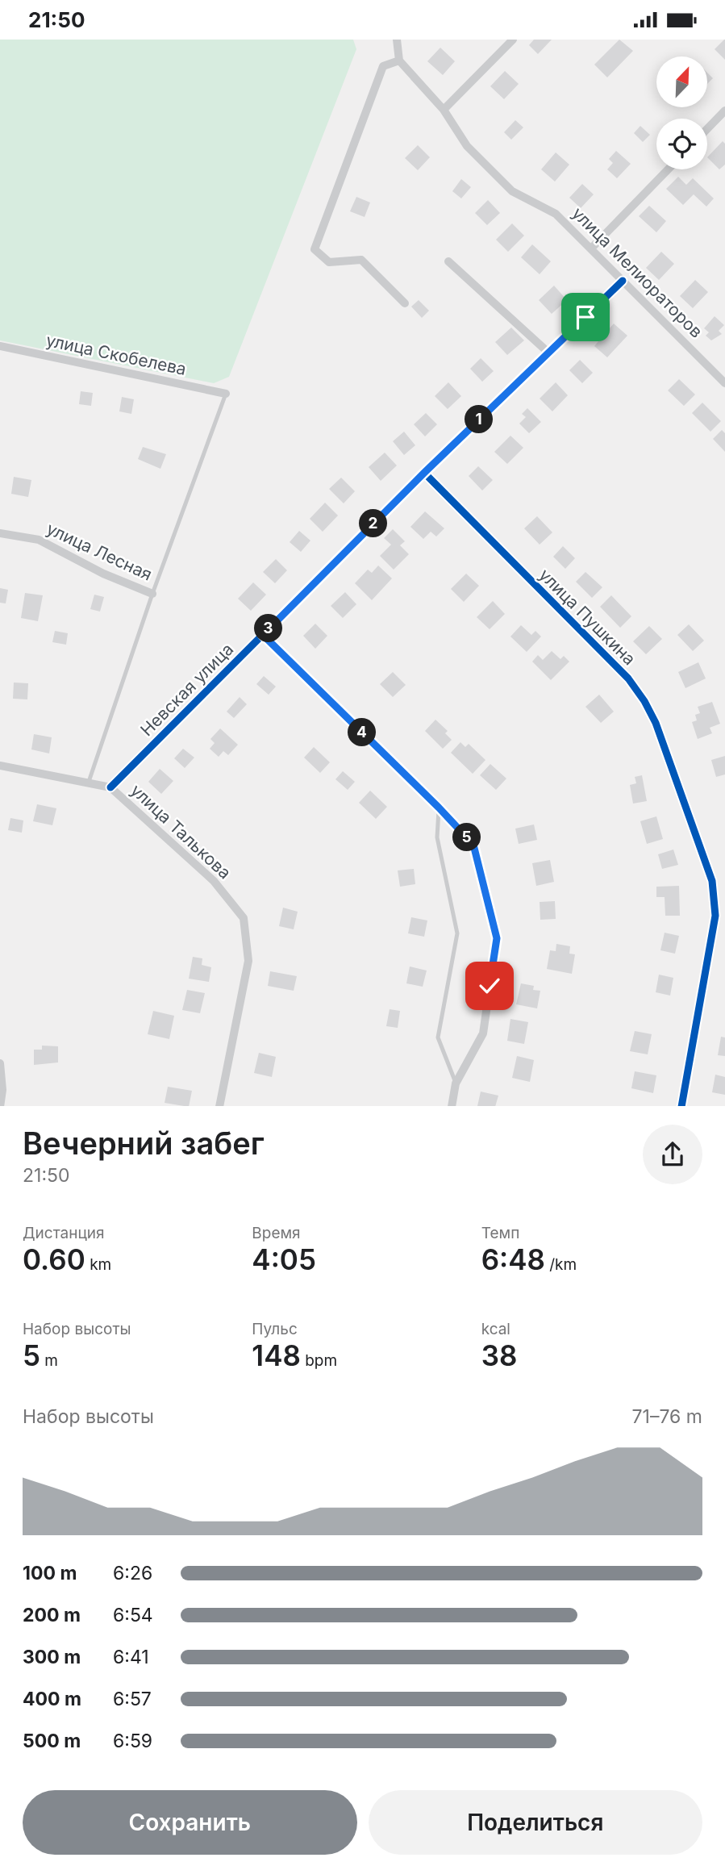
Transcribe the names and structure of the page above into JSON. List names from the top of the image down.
{
  "streets": {
    "street": [
      "улица Мелиораторов",
      "улица Скобелева",
      "улица Лесная",
      "улица Пушкина",
      "Невская улица",
      "улица Талькова"
    ]
  },
  "crossings": [
    ["улица Мелиораторов", "Невская улица"],
    ["улица Пушкина", "Невская улица"],
    ["Невская улица", "улица Талькова"]
  ],
  "north": "top right",
  "page": {
    "status": "21:50",
    "pins": [
      "1",
      "2",
      "3",
      "4",
      "5"
    ],
    "heading": ["Вечерний забег", "21:50"],
    "stats": [
      ["Дистанция", "0.60 km"],
      ["Время", "4:05"],
      ["Темп", "6:48 /km"],
      ["Набор высоты", "5 m"],
      ["Пульс", "148 bpm"],
      ["kcal", "38"]
    ],
    "chart": ["Набор высоты", "71–76 m"],
    "list": [
      {
        "name": "100 m",
        "note": "6:26"
      },
      {
        "name": "200 m",
        "note": "6:54"
      },
      {
        "name": "300 m",
        "note": "6:41"
      },
      {
        "name": "400 m",
        "note": "6:57"
      },
      {
        "name": "500 m",
        "note": "6:59"
      }
    ],
    "buttons": ["Сохранить", "Поделиться"]
  }
}
